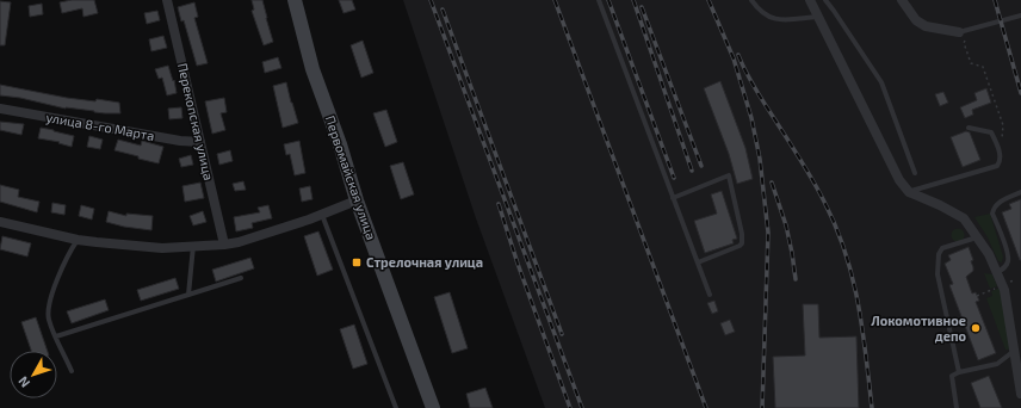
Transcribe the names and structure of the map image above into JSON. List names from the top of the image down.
{
  "streets": {
    "main road": ["Первомайская улица"],
    "street": ["Перекопская улица", "улица 8-го Марта"]
  },
  "crossings": [
    ["Перекопская улица", "улица 8-го Марта"]
  ],
  "places": {
    "transit": ["Стрелочная улица"],
    "other": ["Локомотивное депо"]
  },
  "north": "bottom left"
}
